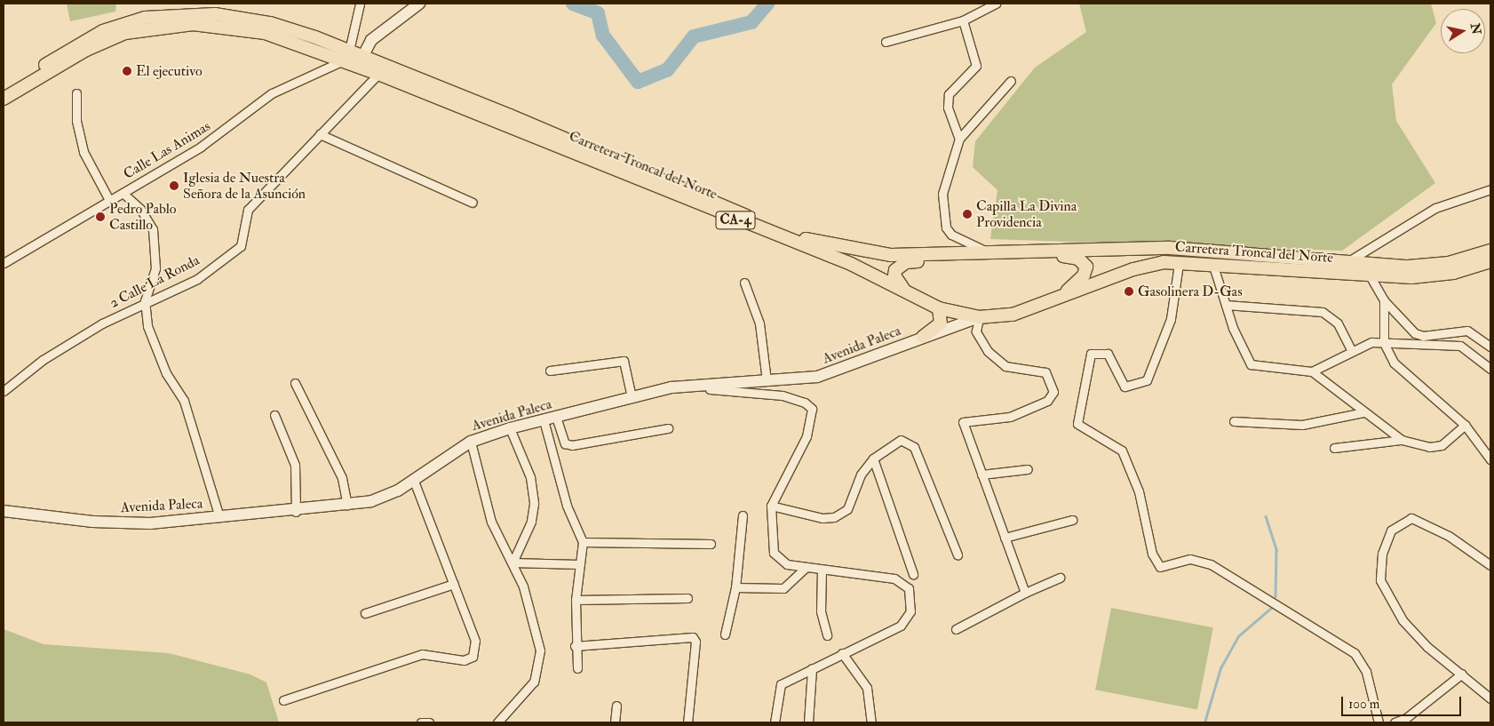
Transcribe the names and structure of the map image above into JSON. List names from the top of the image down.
{
  "streets": {
    "main road": ["Carretera Troncal del Norte", "CA-4", "Avenida Paleca"],
    "street": ["Calle Las Animas", "2 Calle La Ronda"]
  },
  "crossings": [
    ["Calle Las Animas", "Carretera Troncal del Norte"],
    ["Carretera Troncal del Norte", "2 Calle La Ronda"],
    ["Carretera Troncal del Norte", "Avenida Paleca"]
  ],
  "places": [
    "El ejecutivo",
    "Iglesia de Nuestra Señora de la Asunción",
    "Capilla La Divina Providencia",
    "Pedro Pablo Castillo",
    "Gasolinera D-Gas"
  ],
  "scale_bar": "100 m",
  "north": "right"
}
